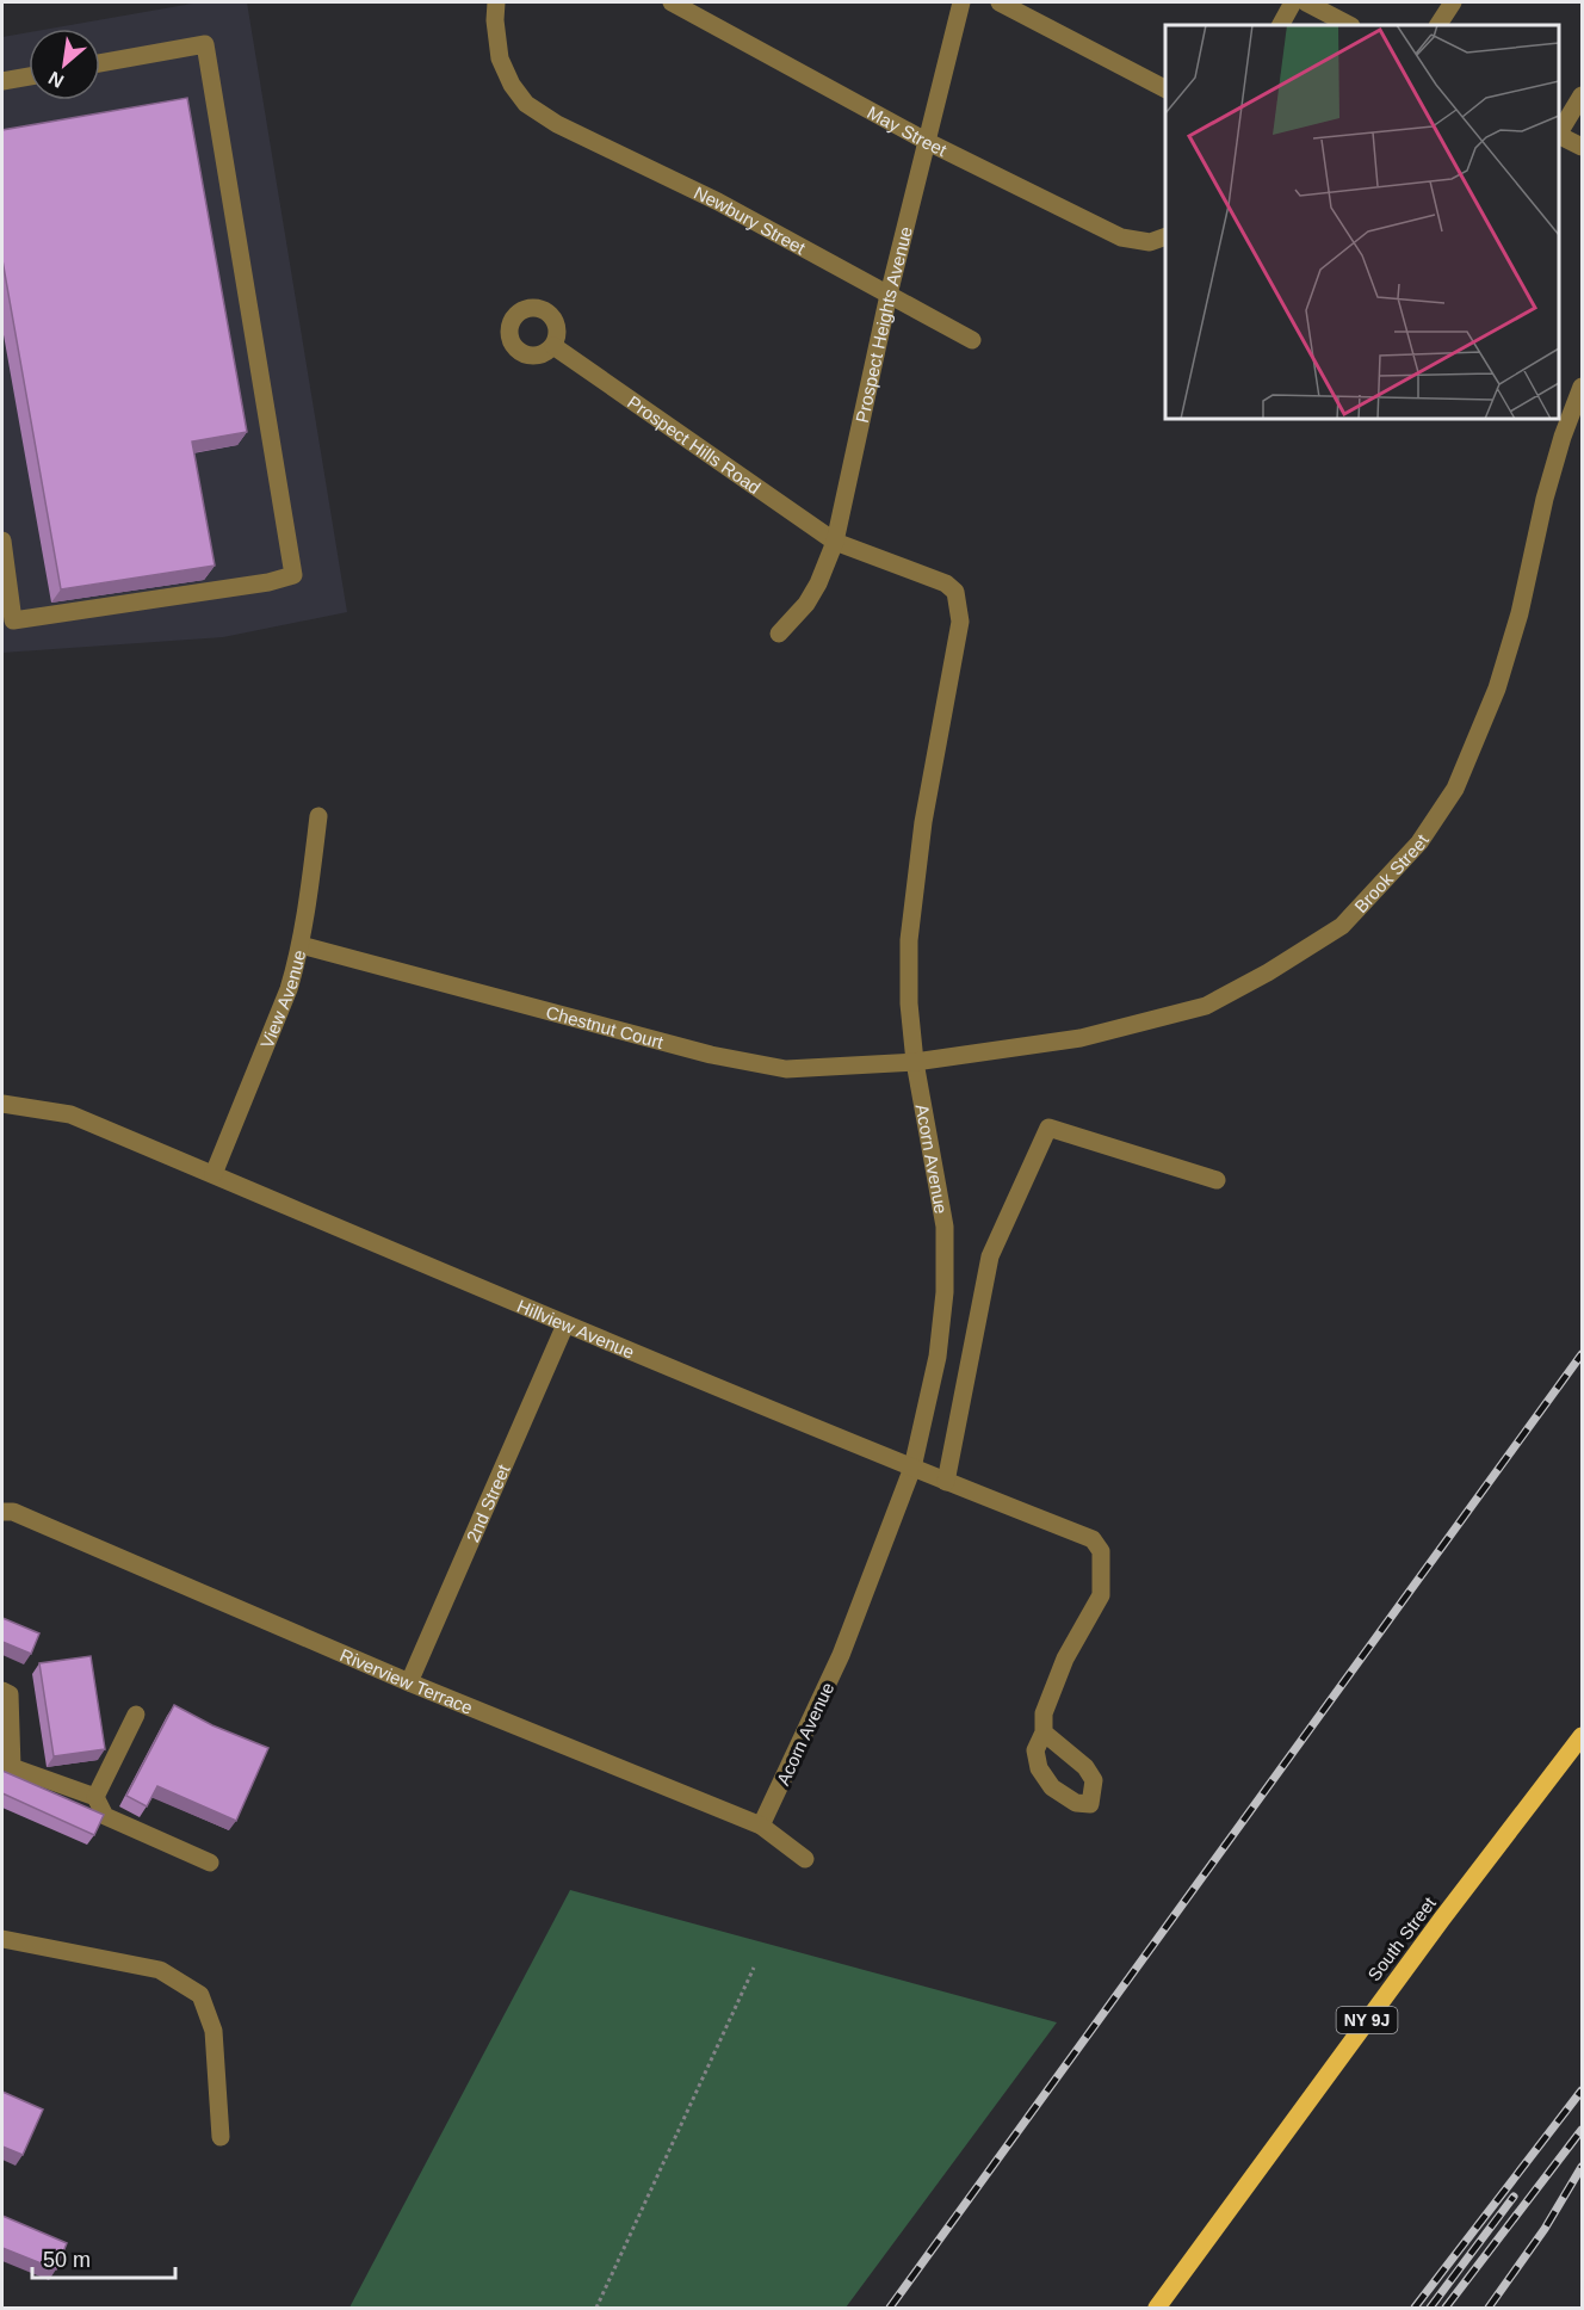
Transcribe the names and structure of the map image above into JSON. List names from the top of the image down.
{
  "streets": {
    "main road": ["South Street", "NY 9J"],
    "street": [
      "May Street",
      "Newbury Street",
      "Prospect Heights Avenue",
      "Prospect Hills Road",
      "Brook Street",
      "View Avenue",
      "Chestnut Court",
      "Acorn Avenue",
      "Hillview Avenue",
      "2nd Street",
      "Riverview Terrace"
    ]
  },
  "crossings": [
    ["May Street", "Prospect Heights Avenue"],
    ["Newbury Street", "Prospect Heights Avenue"],
    ["Prospect Heights Avenue", "Prospect Hills Road"],
    ["Prospect Heights Avenue", "Acorn Avenue"],
    ["Prospect Hills Road", "Acorn Avenue"],
    ["Brook Street", "Chestnut Court"],
    ["Brook Street", "Acorn Avenue"],
    ["View Avenue", "Chestnut Court"],
    ["View Avenue", "Hillview Avenue"],
    ["Chestnut Court", "Acorn Avenue"],
    ["Acorn Avenue", "Hillview Avenue"],
    ["Acorn Avenue", "Riverview Terrace"],
    ["Hillview Avenue", "2nd Street"],
    ["2nd Street", "Riverview Terrace"]
  ],
  "scale_bar": "50 m",
  "north": "bottom left"
}
